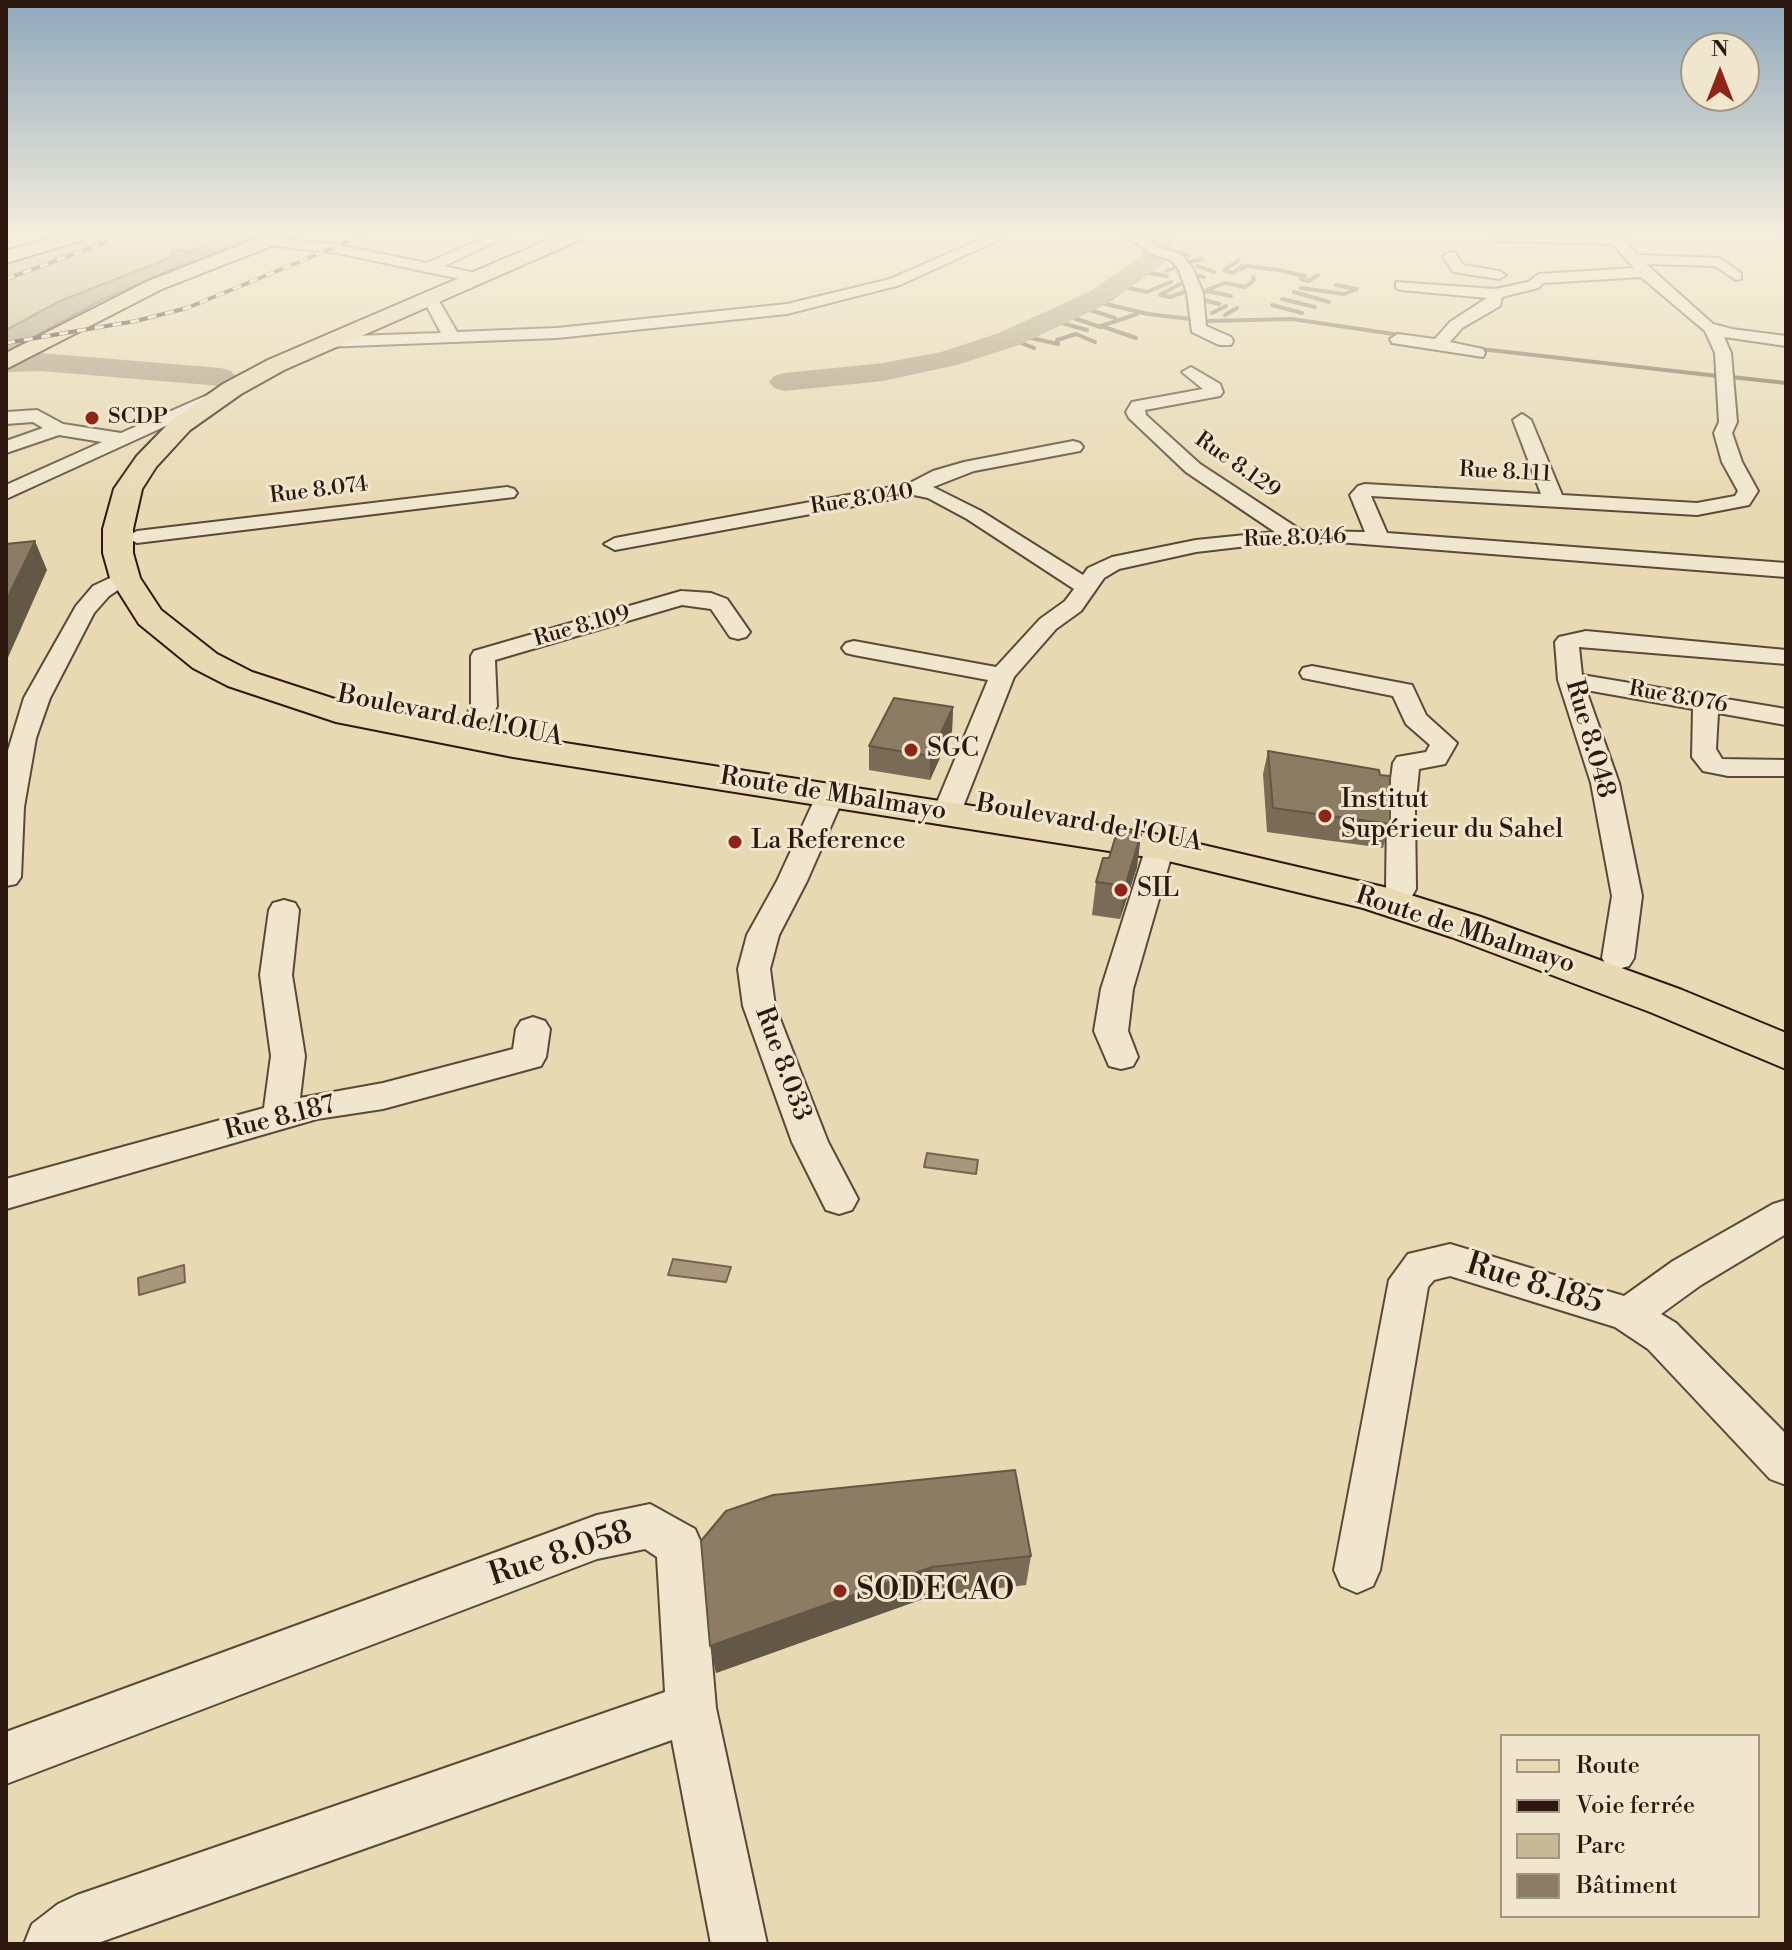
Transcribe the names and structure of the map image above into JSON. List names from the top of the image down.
{
  "streets": {
    "highway": ["Boulevard de l'OUA", "Route de Mbalmayo"],
    "street": [
      "Rue 8.129",
      "Rue 8.111",
      "Rue 8.074",
      "Rue 8.040",
      "Rue 8.046",
      "Rue 8.109",
      "Rue 8.076",
      "Rue 8.048",
      "Rue 8.033",
      "Rue 8.187",
      "Rue 8.185",
      "Rue 8.058"
    ]
  },
  "crossings": [
    ["Rue 8.129", "Rue 8.046"],
    ["Rue 8.111", "Rue 8.046"],
    ["Rue 8.074", "Boulevard de l'OUA"],
    ["Rue 8.040", "Rue 8.046"],
    ["Rue 8.046", "Boulevard de l'OUA"],
    ["Rue 8.046", "Route de Mbalmayo"],
    ["Rue 8.109", "Boulevard de l'OUA"],
    ["Rue 8.076", "Rue 8.048"],
    ["Boulevard de l'OUA", "Rue 8.048"],
    ["Boulevard de l'OUA", "Route de Mbalmayo"],
    ["Route de Mbalmayo", "Rue 8.033"]
  ],
  "places": [
    "SCDP",
    "SGC",
    "Institut Supérieur du Sahel",
    "La Reference",
    "SIL",
    "SODECAO"
  ],
  "legend": [
    "Route",
    "Voie ferrée",
    "Parc",
    "Bâtiment"
  ],
  "north": "top"
}
